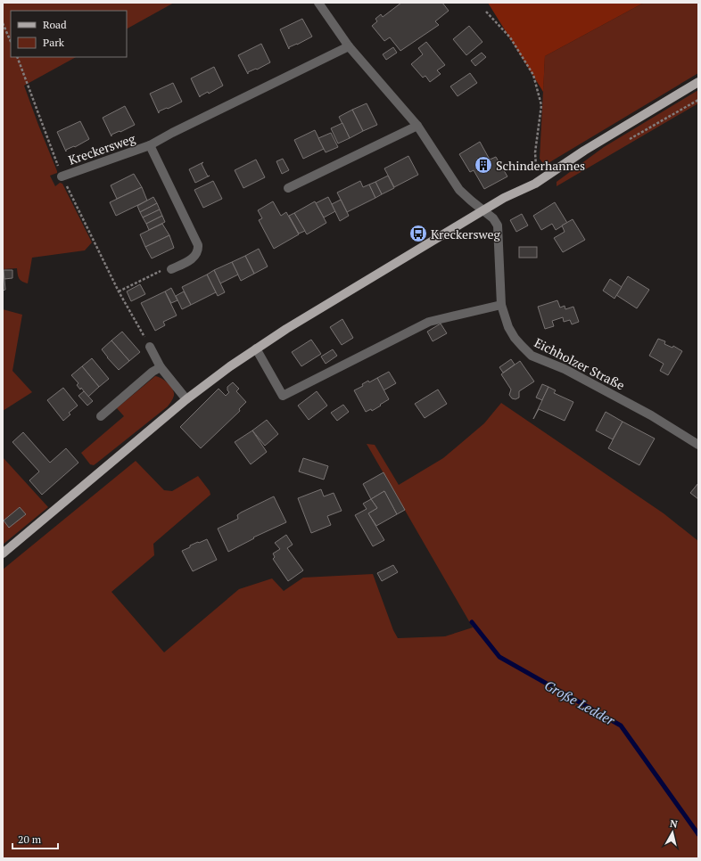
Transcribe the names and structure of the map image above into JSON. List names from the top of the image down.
{
  "streets": {
    "street": ["Kreckersweg", "Eichholzer Straße"]
  },
  "water": ["Große Ledder"],
  "places": {
    "building": ["Schinderhannes"],
    "bus stop": ["Kreckersweg"]
  },
  "legend": ["Road", "Park"],
  "scale_bar": "20 m",
  "north": "top"
}
